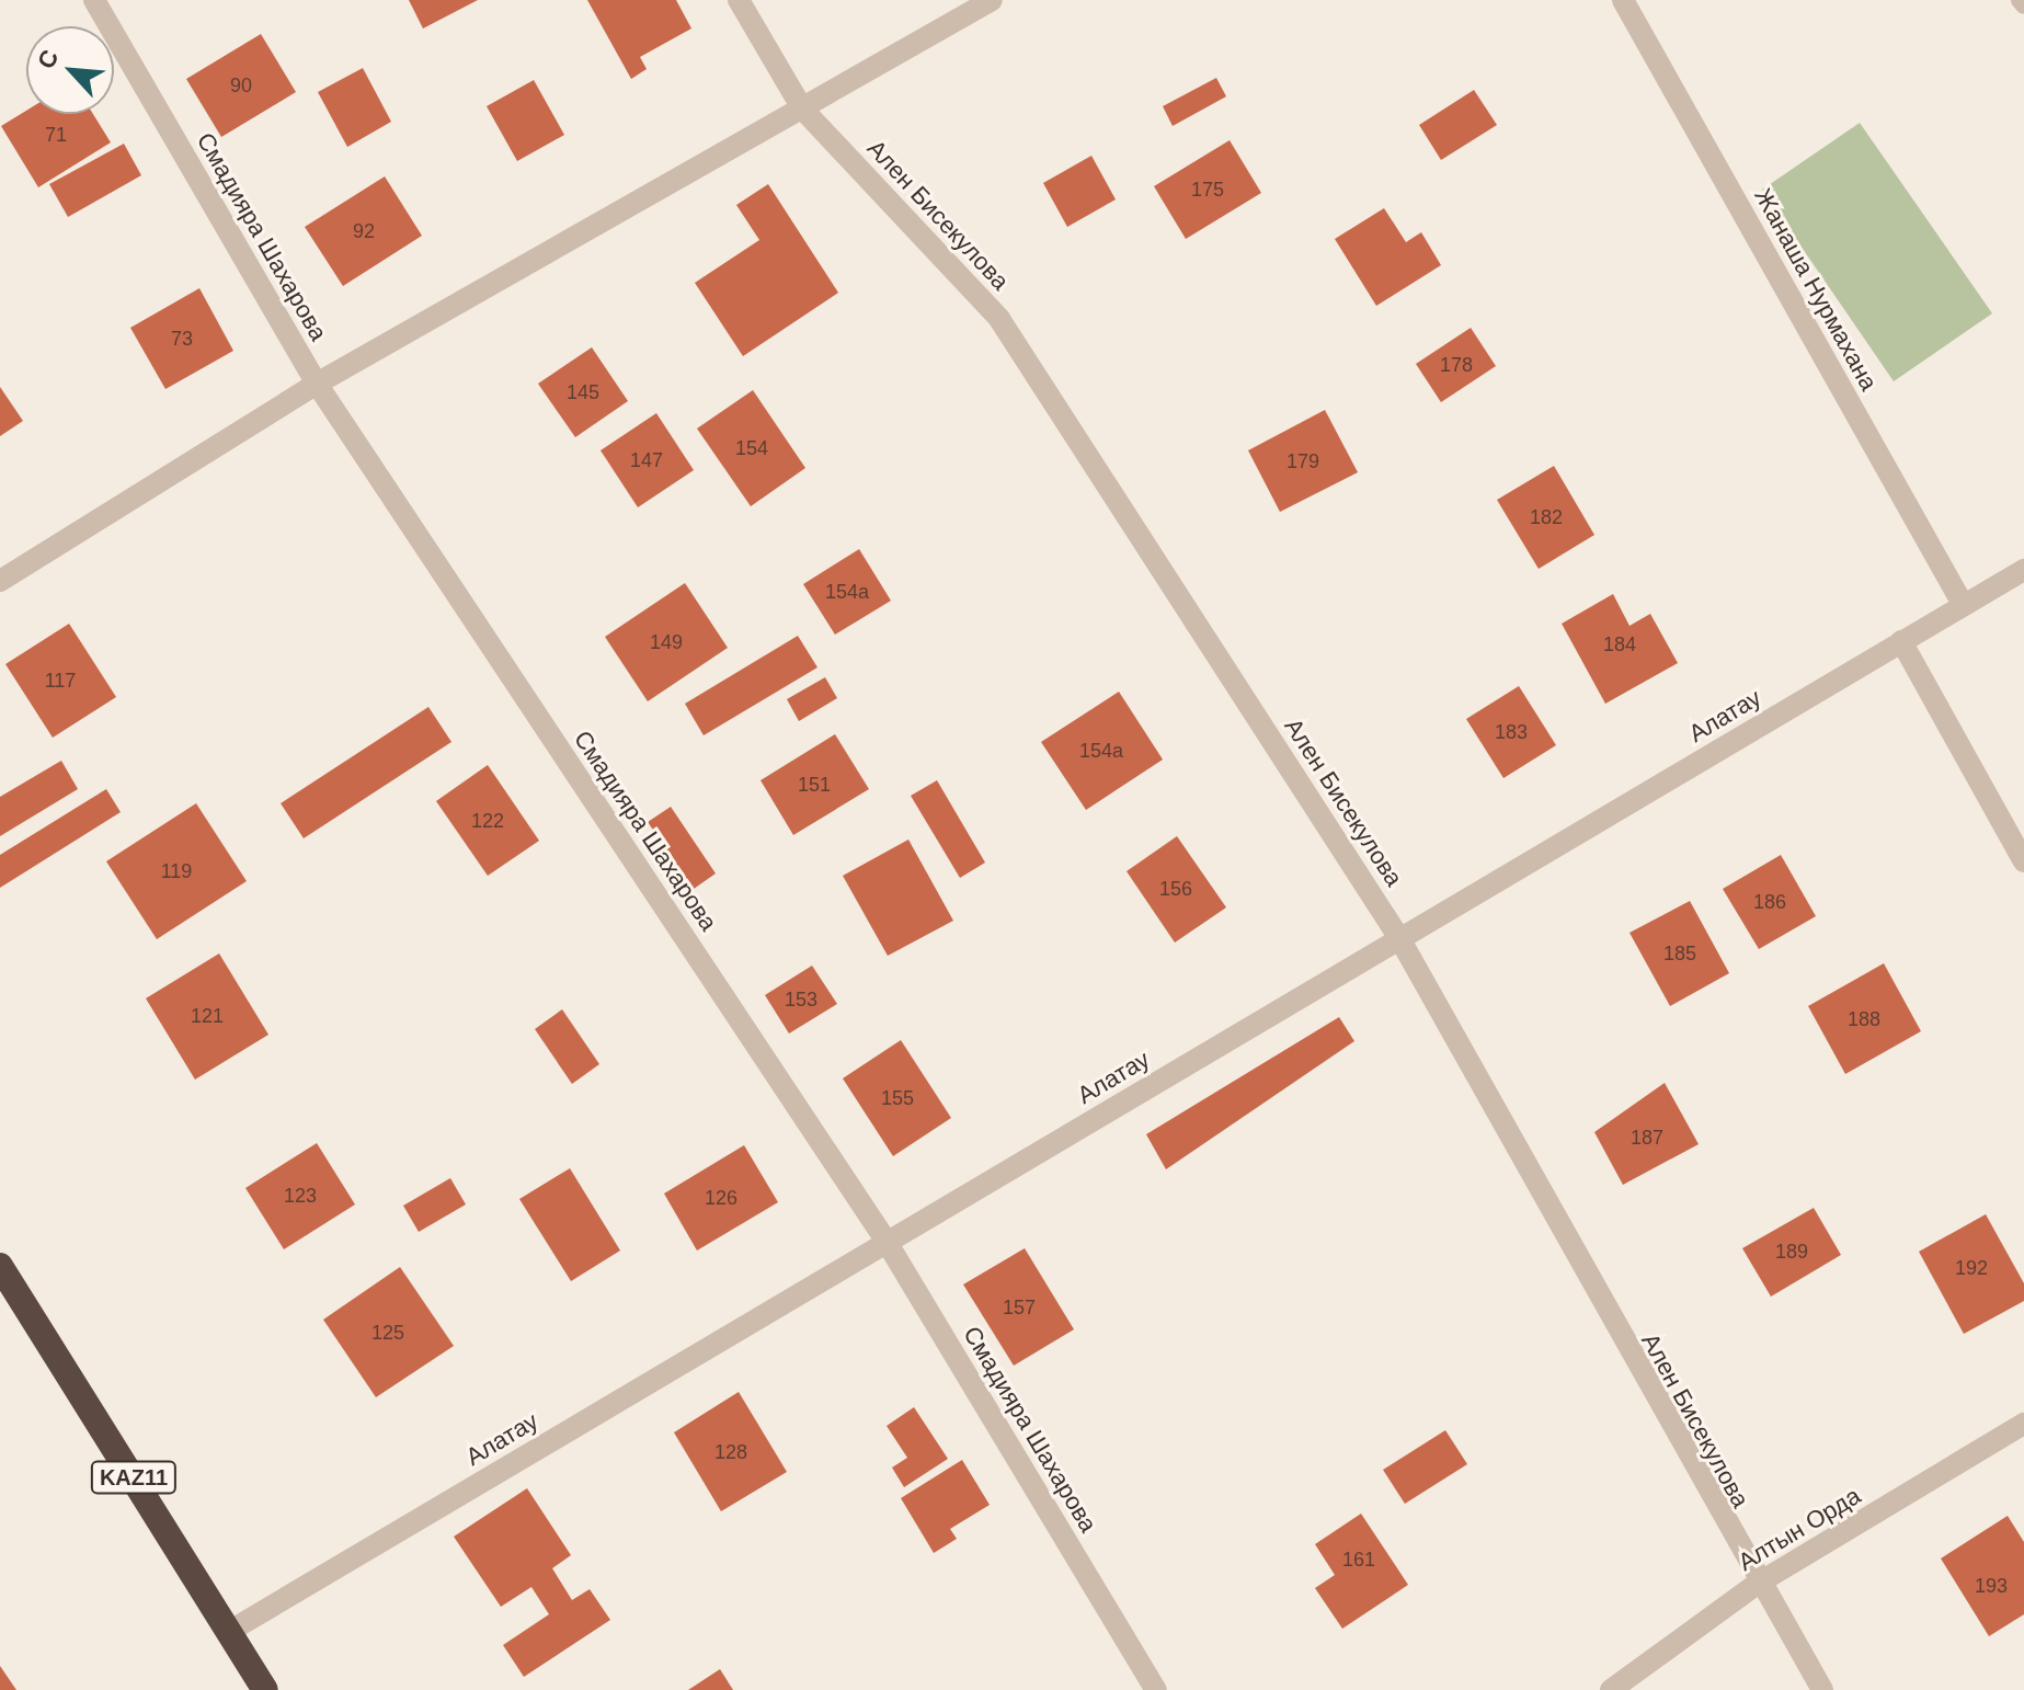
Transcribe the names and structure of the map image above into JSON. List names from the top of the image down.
{
  "streets": {
    "highway": ["KAZ11"],
    "street": [
      "Ален Бисекулова",
      "Смадияра Шахарова",
      "Жанаша Нурмахана",
      "Алатау",
      "Алтын Орда"
    ]
  },
  "crossings": [
    ["Ален Бисекулова", "Алатау"],
    ["Ален Бисекулова", "Алтын Орда"],
    ["Смадияра Шахарова", "Алатау"],
    ["Жанаша Нурмахана", "Алатау"],
    ["Алатау", "KAZ11"]
  ],
  "house_numbers": [
    "90",
    "71",
    "175",
    "92",
    "73",
    "178",
    "145",
    "154",
    "147",
    "179",
    "182",
    "154а",
    "149",
    "184",
    "117",
    "183",
    "154а",
    "151",
    "122",
    "119",
    "156",
    "186",
    "185",
    "153",
    "121",
    "188",
    "155",
    "187",
    "123",
    "126",
    "189",
    "192",
    "157",
    "125",
    "128",
    "161",
    "193"
  ],
  "north": "top left"
}
